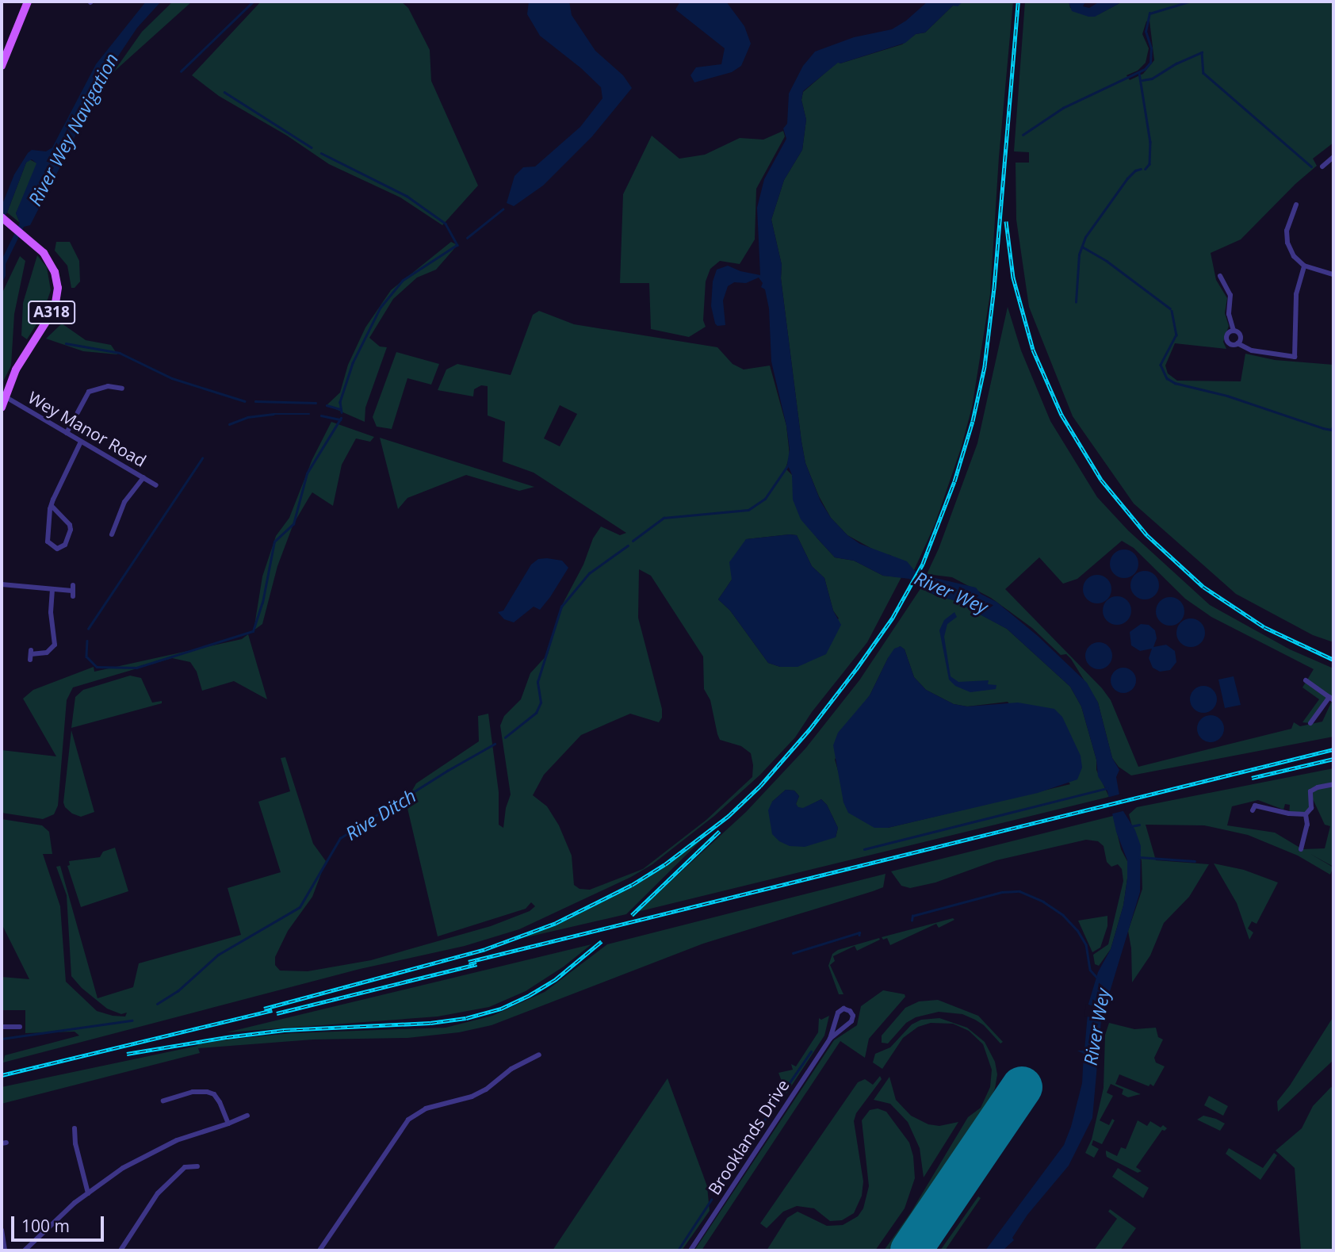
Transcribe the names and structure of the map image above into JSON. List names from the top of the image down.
{
  "streets": {
    "main road": ["A318"],
    "street": ["Wey Manor Road", "Brooklands Drive"]
  },
  "crossings": [
    ["A318", "Wey Manor Road"]
  ],
  "water": ["River Wey Navigation", "River Wey", "Rive Ditch"],
  "scale_bar": "100 m"
}
